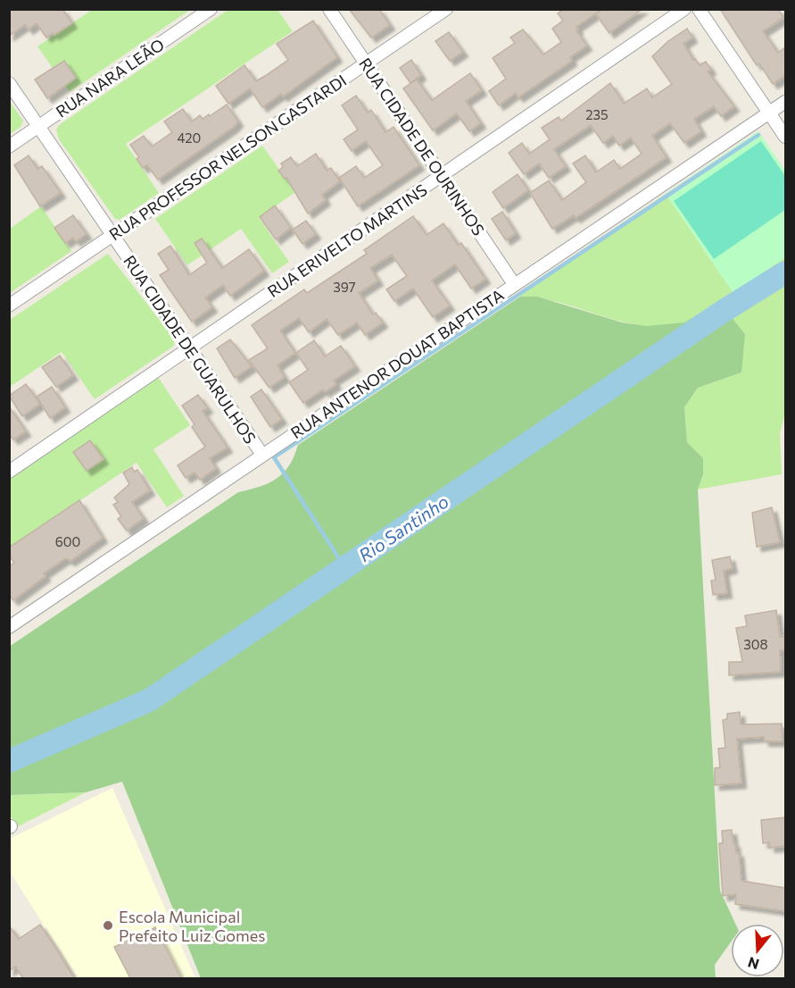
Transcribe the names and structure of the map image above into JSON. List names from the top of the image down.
{
  "streets": {
    "street": [
      "RUA NARA LEÃO",
      "RUA CIDADE DE OURINHOS",
      "RUA PROFESSOR NELSON GASTARDI",
      "RUA ERIVELTO MARTINS",
      "RUA CIDADE DE GUARULHOS",
      "RUA ANTENOR DOUAT BAPTISTA"
    ]
  },
  "crossings": [
    ["RUA NARA LEÃO", "RUA CIDADE DE GUARULHOS"],
    ["RUA CIDADE DE OURINHOS", "RUA PROFESSOR NELSON GASTARDI"],
    ["RUA CIDADE DE OURINHOS", "RUA ERIVELTO MARTINS"],
    ["RUA CIDADE DE OURINHOS", "RUA ANTENOR DOUAT BAPTISTA"],
    ["RUA PROFESSOR NELSON GASTARDI", "RUA CIDADE DE GUARULHOS"],
    ["RUA ERIVELTO MARTINS", "RUA CIDADE DE GUARULHOS"],
    ["RUA CIDADE DE GUARULHOS", "RUA ANTENOR DOUAT BAPTISTA"]
  ],
  "water": ["Rio Santinho"],
  "places": ["Escola Municipal Prefeito Luiz Gomes"],
  "house_numbers": [
    "235",
    "420",
    "397",
    "600",
    "308"
  ],
  "north": "bottom"
}
